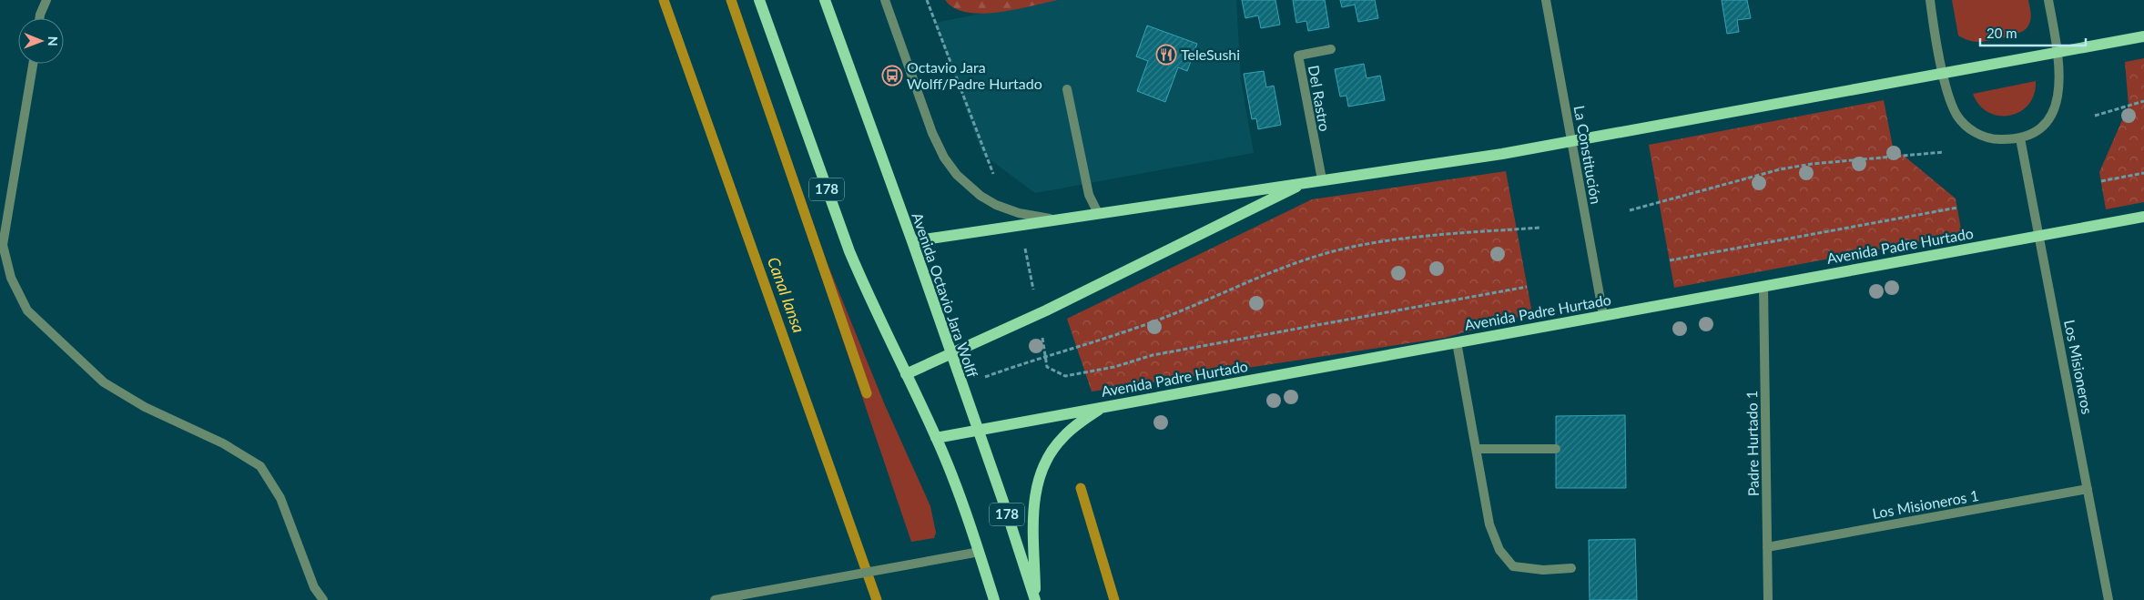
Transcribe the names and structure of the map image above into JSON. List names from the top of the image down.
{
  "streets": {
    "main road": ["178", "Avenida Padre Hurtado", "Avenida Octavio Jara Wolff"],
    "street": [
      "Del Rastro",
      "La Constitución",
      "Los Misioneros",
      "Padre Hurtado 1",
      "Los Misioneros 1"
    ]
  },
  "crossings": [
    ["La Constitución", "Avenida Padre Hurtado"],
    ["178", "Avenida Padre Hurtado"],
    ["Avenida Padre Hurtado", "Avenida Octavio Jara Wolff"],
    ["Avenida Padre Hurtado", "Los Misioneros"],
    ["Avenida Padre Hurtado", "Padre Hurtado 1"],
    ["Los Misioneros", "Los Misioneros 1"],
    ["Padre Hurtado 1", "Los Misioneros 1"]
  ],
  "water": ["Canal Iansa"],
  "places": {
    "restaurant": ["TeleSushi"],
    "bus stop": ["Octavio Jara Wolff/Padre Hurtado"]
  },
  "scale_bar": "20 m",
  "north": "right"
}
